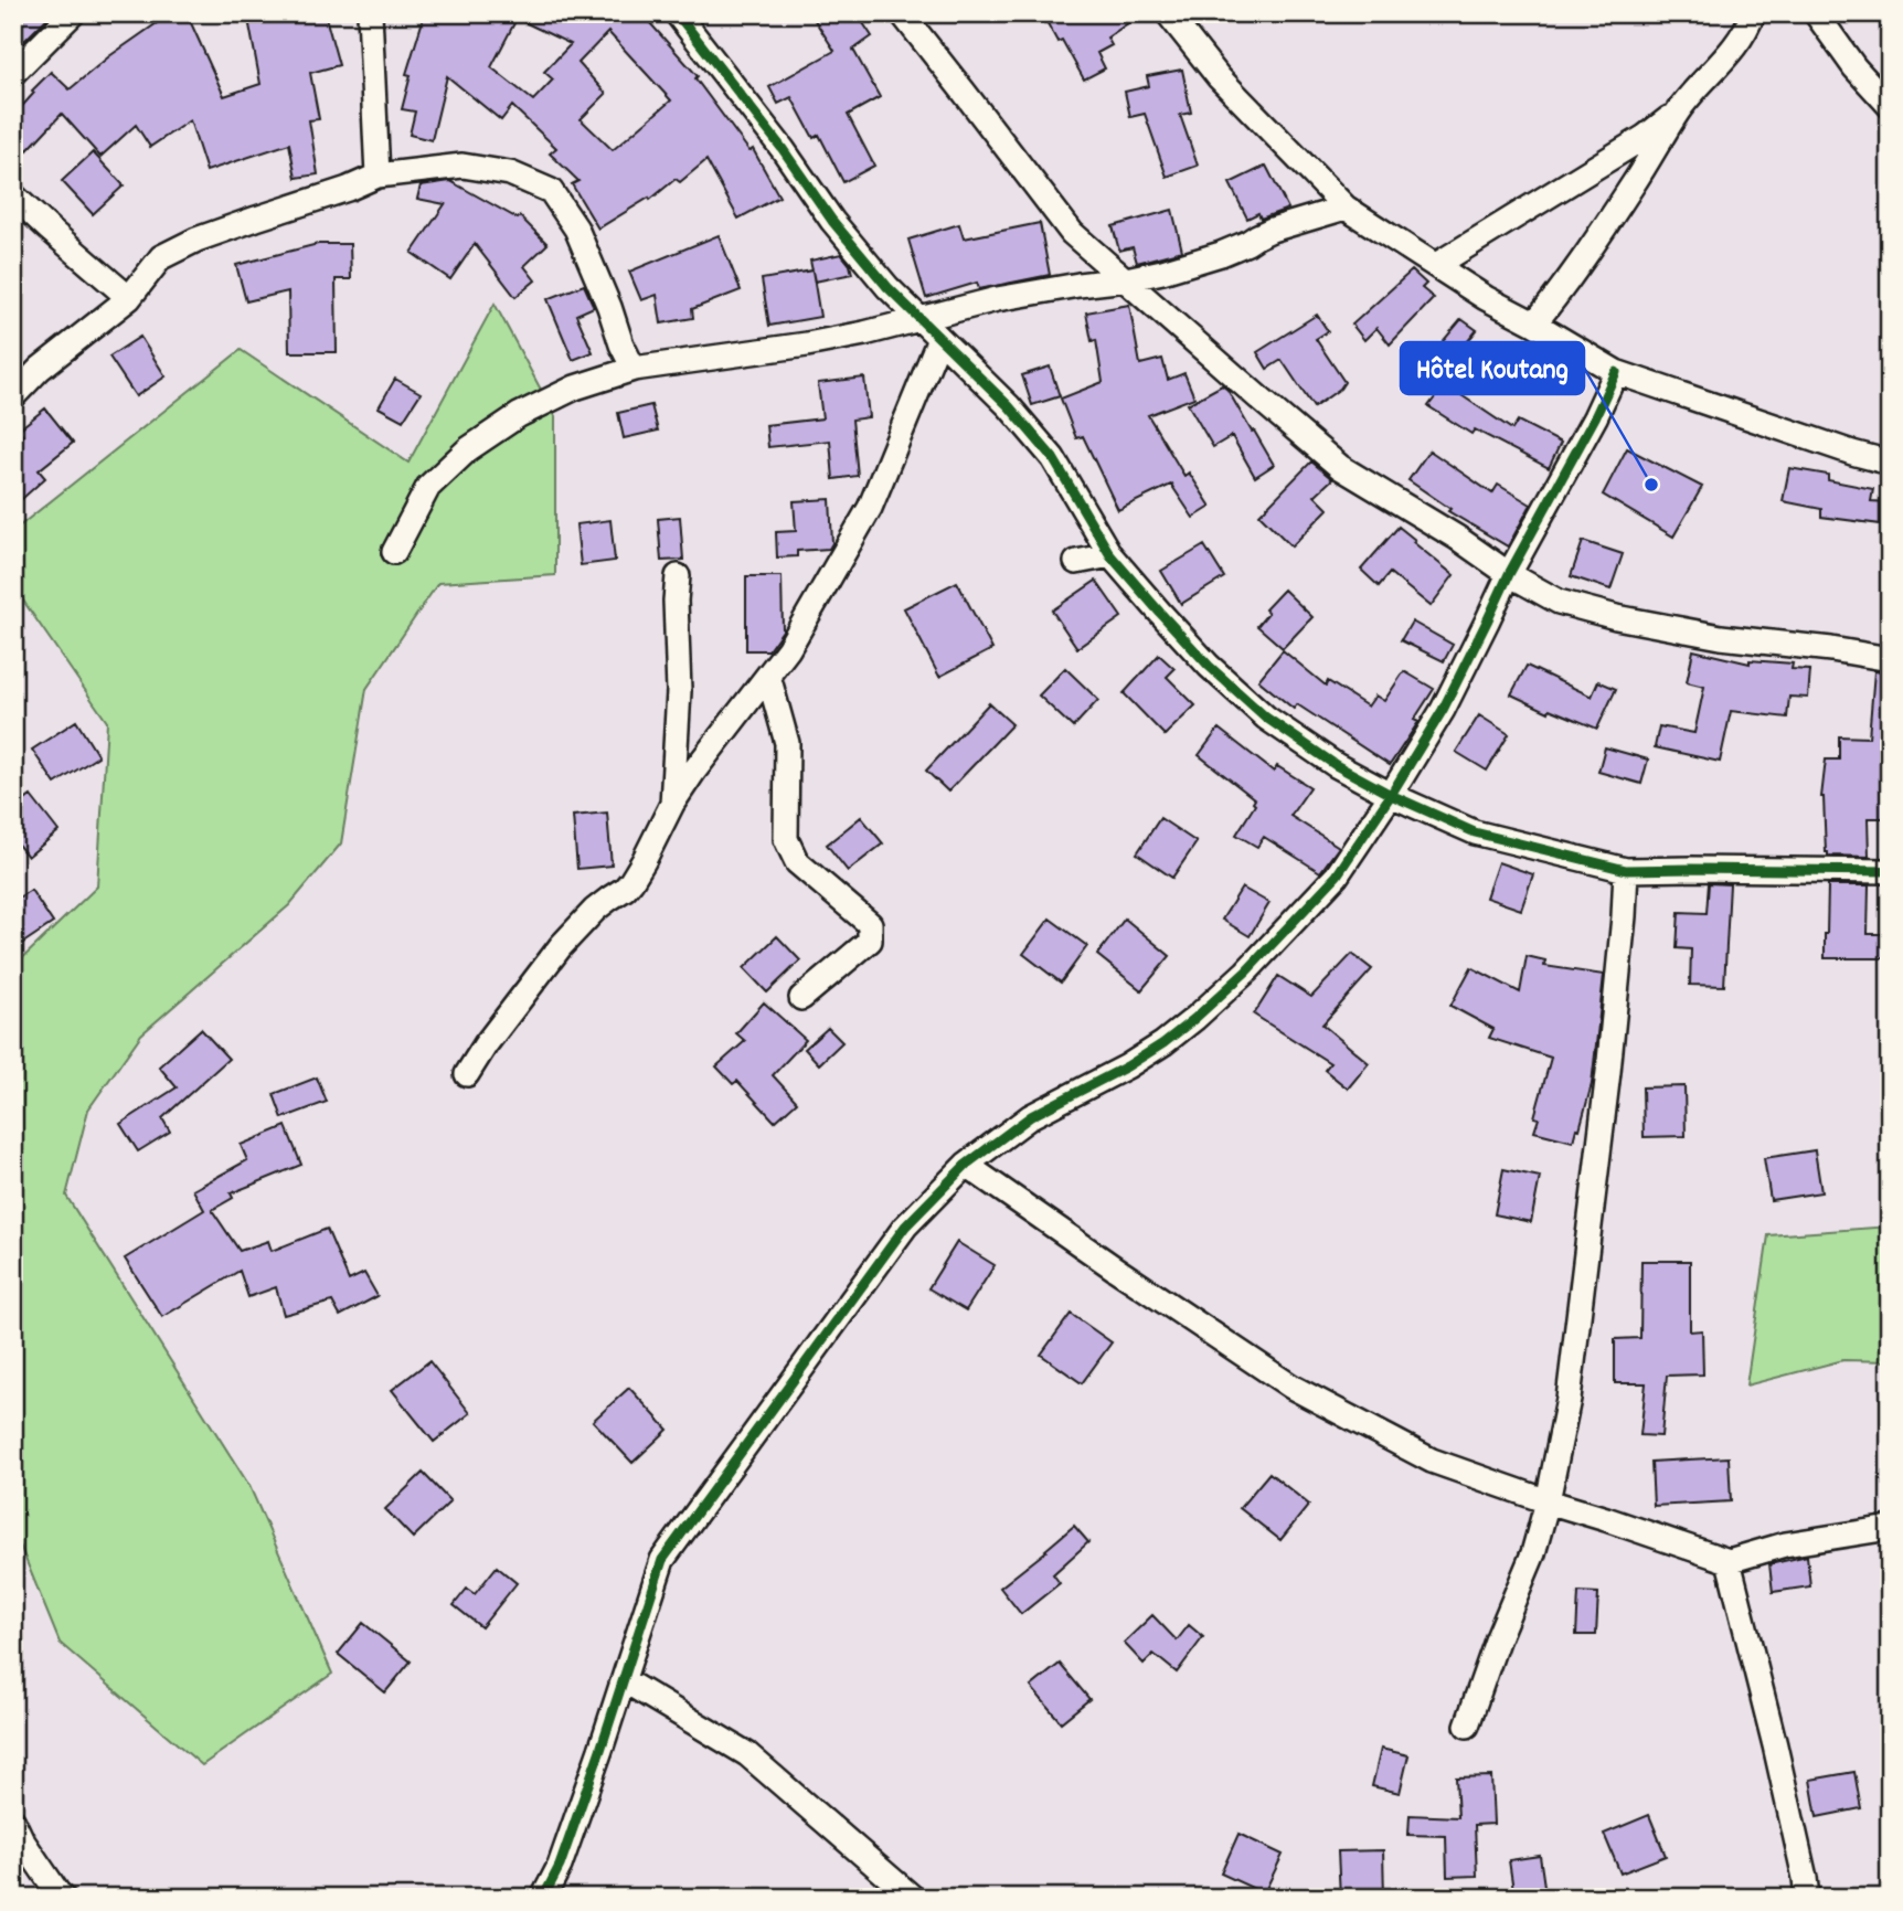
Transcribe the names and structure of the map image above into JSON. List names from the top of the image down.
{
  "places": ["Hôtel Koutang"]
}
